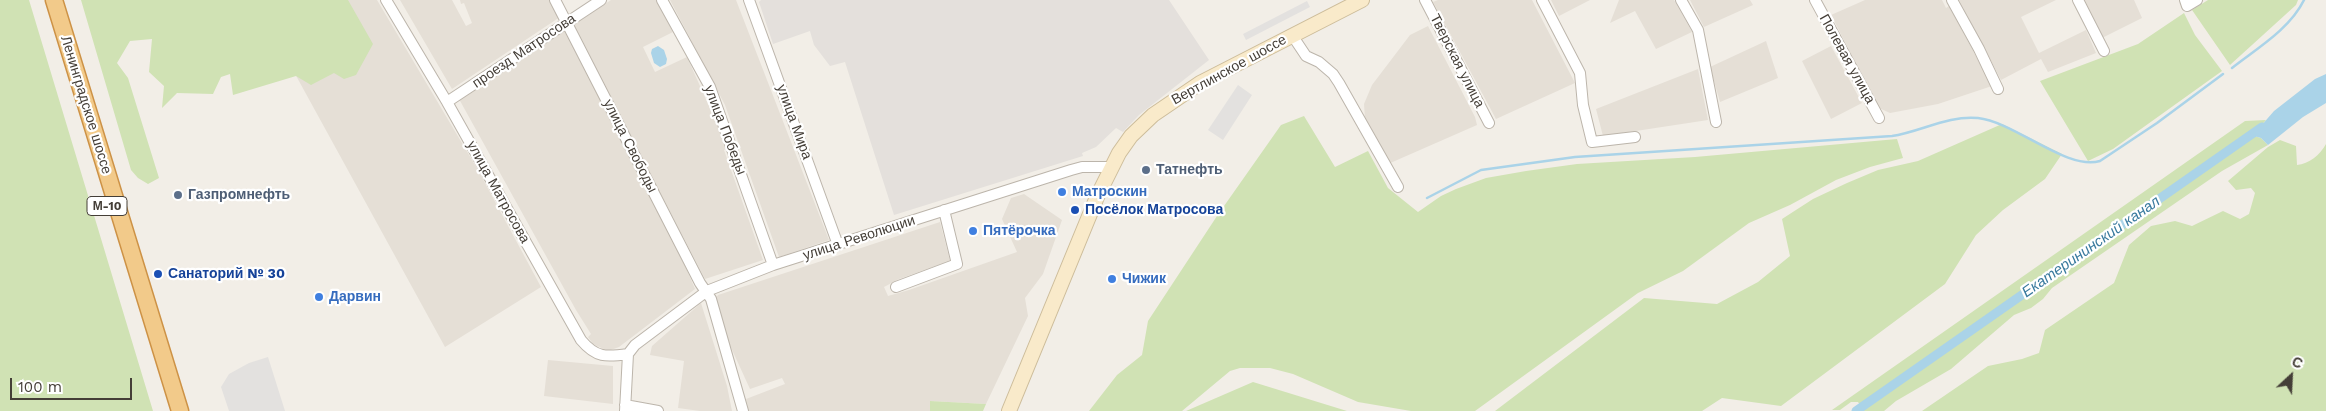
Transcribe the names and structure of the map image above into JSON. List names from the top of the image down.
{
  "streets": {
    "highway": ["Ленинградское шоссе", "М-10"],
    "main road": ["Вертлинское шоссе"],
    "street": [
      "проезд Матросова",
      "Полевая улица",
      "Тверская улица",
      "улица Мира",
      "улица Победы",
      "улица Свободы",
      "улица Матросова",
      "улица Революции"
    ]
  },
  "crossings": [
    ["проезд Матросова", "улица Свободы"],
    ["проезд Матросова", "улица Матросова"],
    ["Вертлинское шоссе", "улица Революции"],
    ["улица Мира", "улица Революции"],
    ["улица Победы", "улица Революции"],
    ["улица Свободы", "улица Революции"],
    ["улица Матросова", "улица Революции"]
  ],
  "water": ["Екатерининский канал"],
  "places": [
    "Татнефть",
    "Матроскин",
    "Газпромнефть",
    "Посёлок Матросова",
    "Пятёрочка",
    "Санаторий № 30",
    "Чижик",
    "Дарвин"
  ],
  "scale_bar": "100 m",
  "north": "top right"
}
